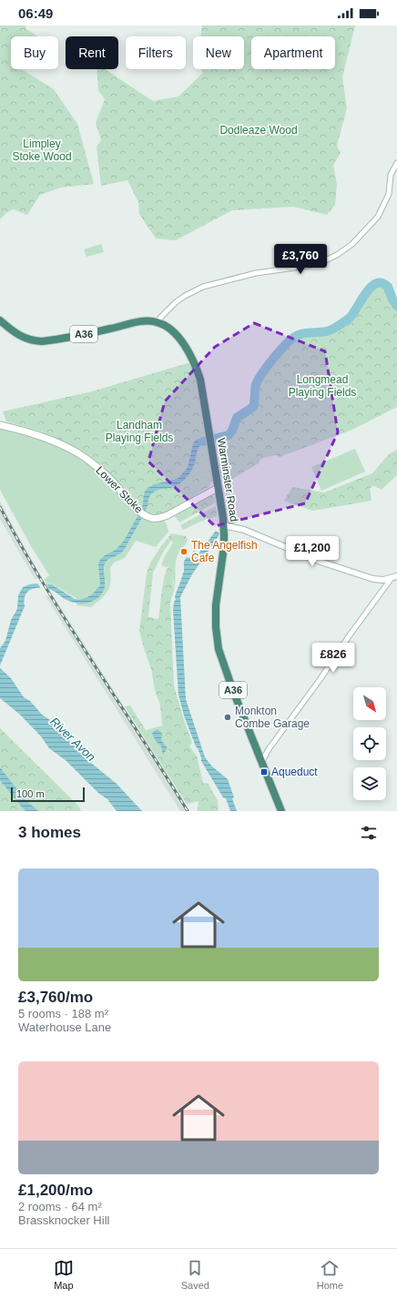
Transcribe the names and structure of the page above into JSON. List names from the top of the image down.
{
  "streets": {
    "highway": ["A36", "Warminster Road"],
    "main road": ["Lower Stoke"]
  },
  "crossings": [
    ["A36", "Warminster Road"],
    ["Warminster Road", "Lower Stoke"]
  ],
  "water": ["River Avon"],
  "parks": [
    "Dodleaze Wood",
    "Limpley Stoke Wood",
    "Longmead Playing Fields",
    "Landham Playing Fields"
  ],
  "places": {
    "other": ["The Angelfish Cafe", "Monkton Combe Garage"],
    "transit": ["Aqueduct"]
  },
  "scale_bar": "100 m",
  "north": "bottom right",
  "page": {
    "status": "06:49",
    "chip": [
      "Buy",
      "Rent",
      "Filters",
      "New",
      "Apartment"
    ],
    "price": ["£3,760", "£1,200", "£826"],
    "scale": "100 m",
    "heading": "3 homes",
    "list": [
      {
        "name": "£3,760/mo",
        "note": "5 rooms · 188 m² · Waterhouse Lane"
      },
      {
        "name": "£1,200/mo",
        "note": "2 rooms · 64 m² · Brassknocker Hill"
      }
    ],
    "tabs": ["Map", "Saved", "Home"]
  }
}
